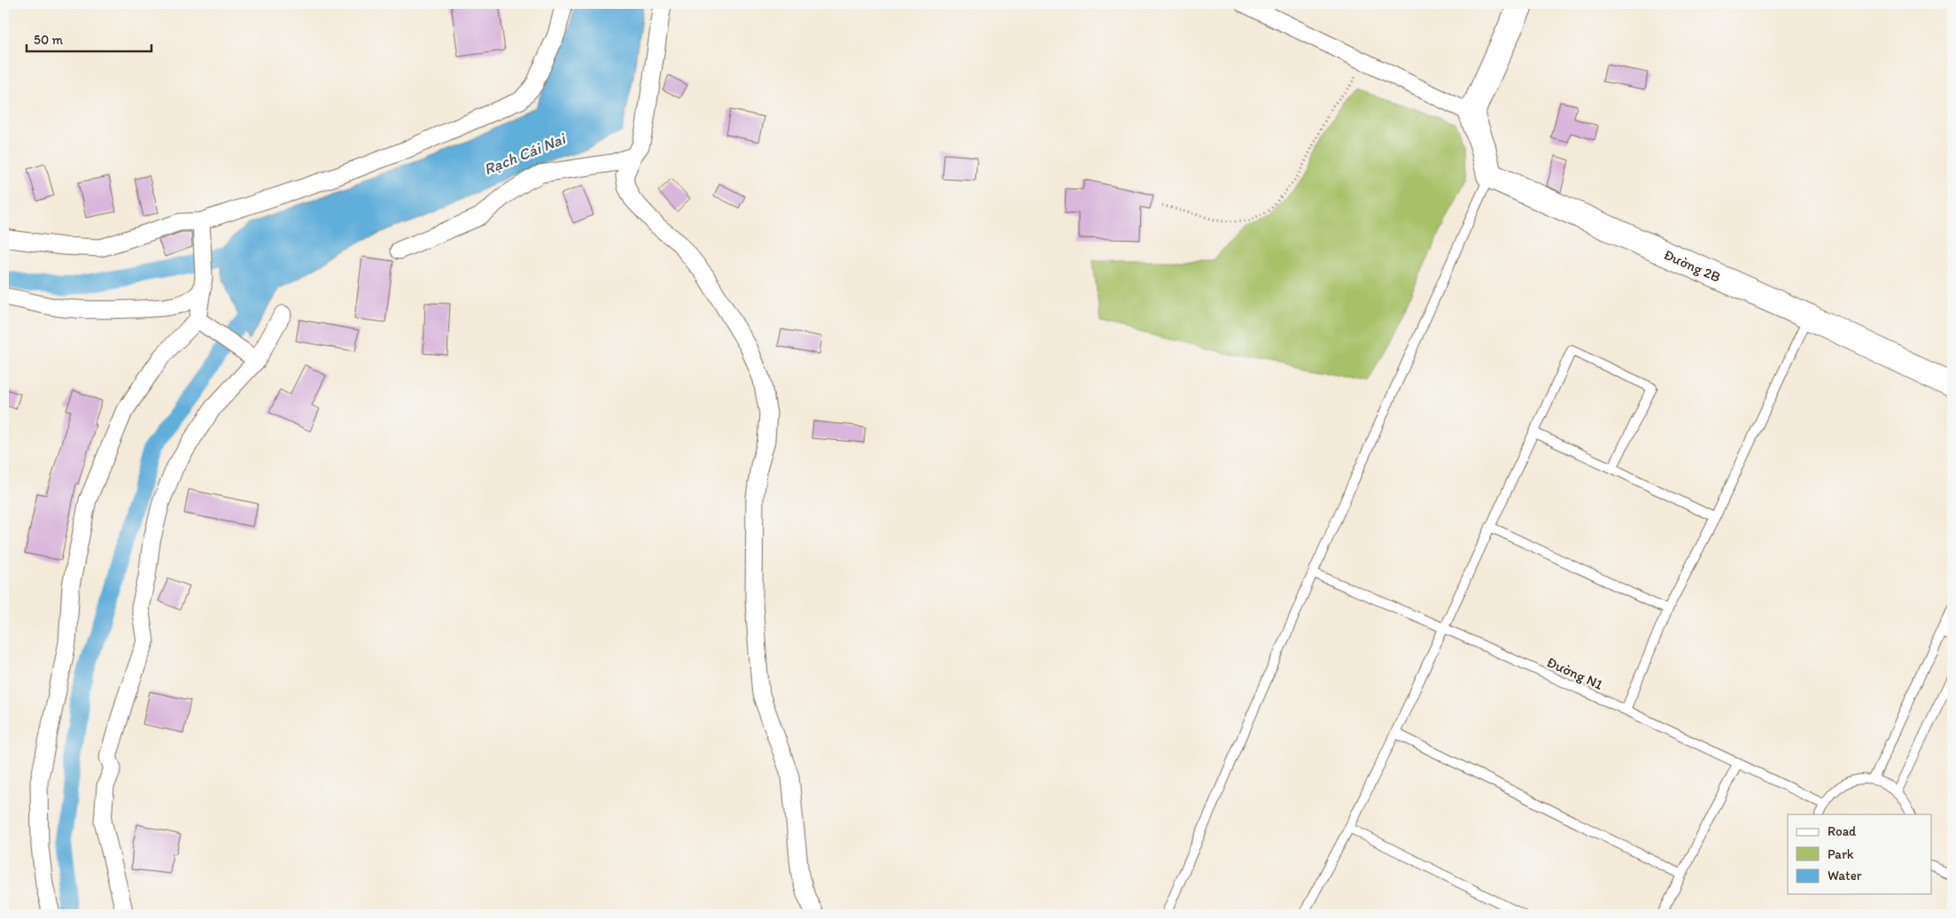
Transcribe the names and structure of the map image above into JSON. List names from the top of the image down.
{
  "streets": {
    "street": ["Đường 2B"],
    "lane": ["Đường N1"]
  },
  "water": ["Rạch Cái Nai"],
  "legend": ["Road", "Park", "Water"],
  "scale_bar": "50 m"
}
